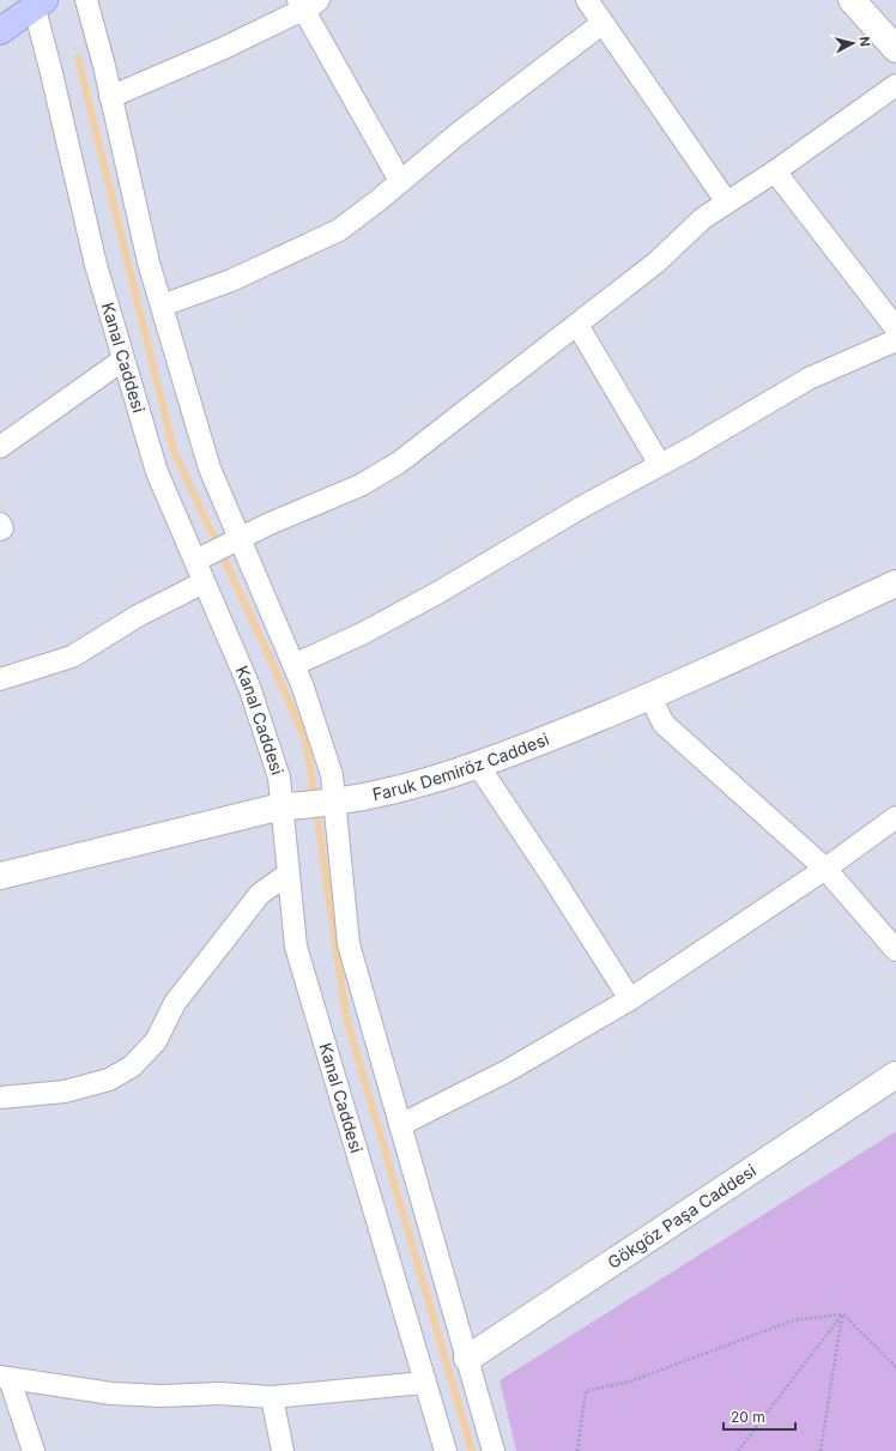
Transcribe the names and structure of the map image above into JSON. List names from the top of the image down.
{
  "streets": {
    "street": ["Kanal Caddesi", "Faruk Demiröz Caddesi", "Gökgöz Paşa Caddesi"]
  },
  "crossings": [
    ["Kanal Caddesi", "Faruk Demiröz Caddesi"]
  ],
  "scale_bar": "20 m",
  "north": "right"
}
